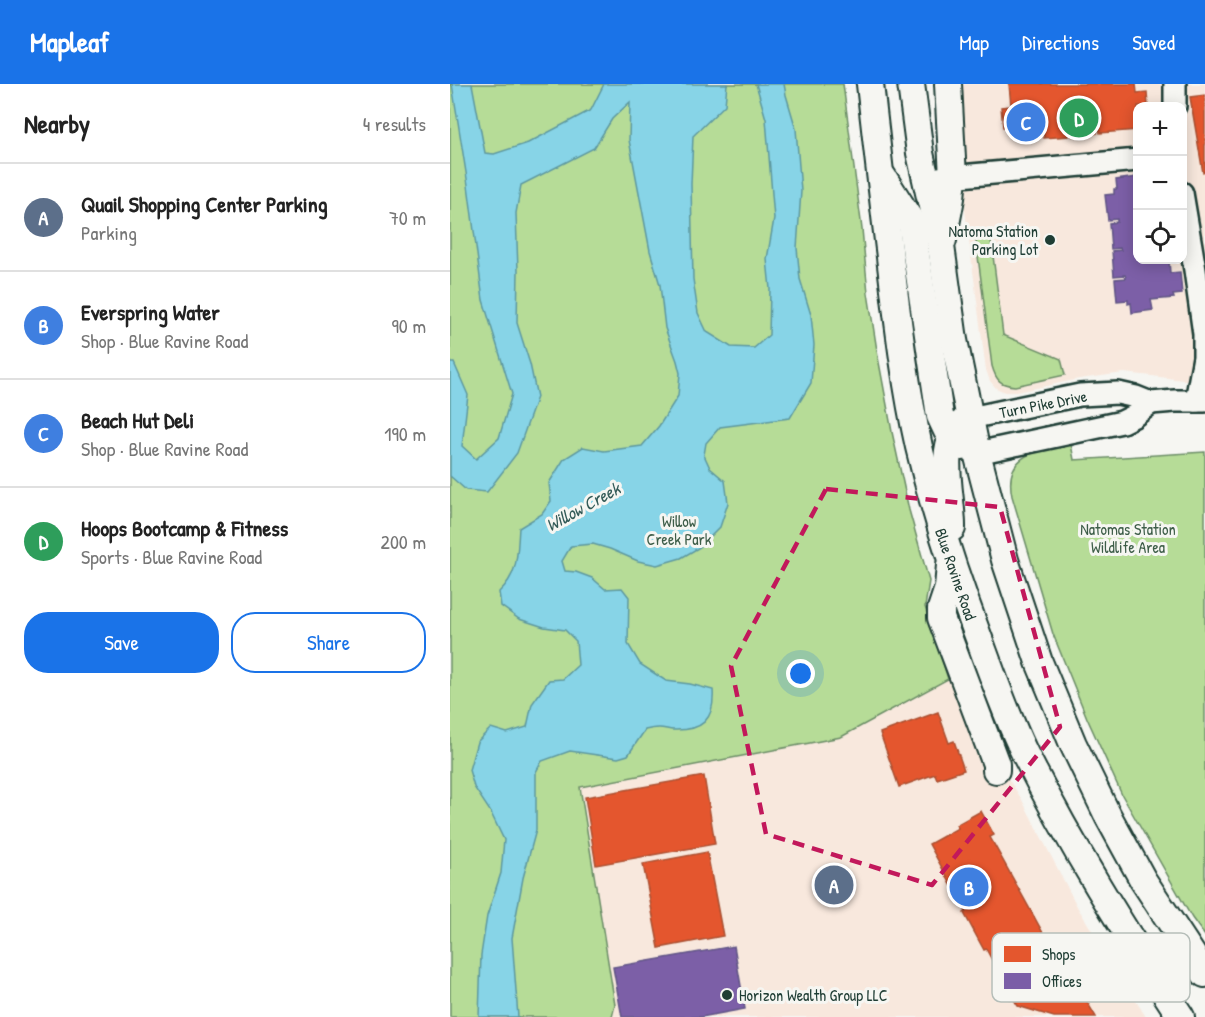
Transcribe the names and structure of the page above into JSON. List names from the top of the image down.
{
  "streets": {
    "main road": ["Blue Ravine Road"],
    "street": ["Turn Pike Drive"]
  },
  "water": ["Willow Creek"],
  "parks": ["Willow Creek Park", "Natomas Station Wildlife Area"],
  "places": ["Natoma Station Parking Lot", "Horizon Wealth Group LLC"],
  "legend": ["Shops", "Offices"],
  "page": {
    "header": "Mapleaf",
    "nav": ["Map", "Directions", "Saved"],
    "heading": ["Nearby", "4 results"],
    "pins": [
      "D",
      "C",
      "A",
      "B"
    ],
    "map_buttons": ["+", "−"],
    "list": [
      {
        "mark": "A",
        "name": "Quail Shopping Center Parking",
        "note": "Parking",
        "value": "70 m"
      },
      {
        "mark": "B",
        "name": "Everspring Water",
        "note": "Shop · Blue Ravine Road",
        "value": "90 m"
      },
      {
        "mark": "C",
        "name": "Beach Hut Deli",
        "note": "Shop · Blue Ravine Road",
        "value": "190 m"
      },
      {
        "mark": "D",
        "name": "Hoops Bootcamp & Fitness",
        "note": "Sports · Blue Ravine Road",
        "value": "200 m"
      }
    ],
    "buttons": ["Save", "Share"]
  }
}
